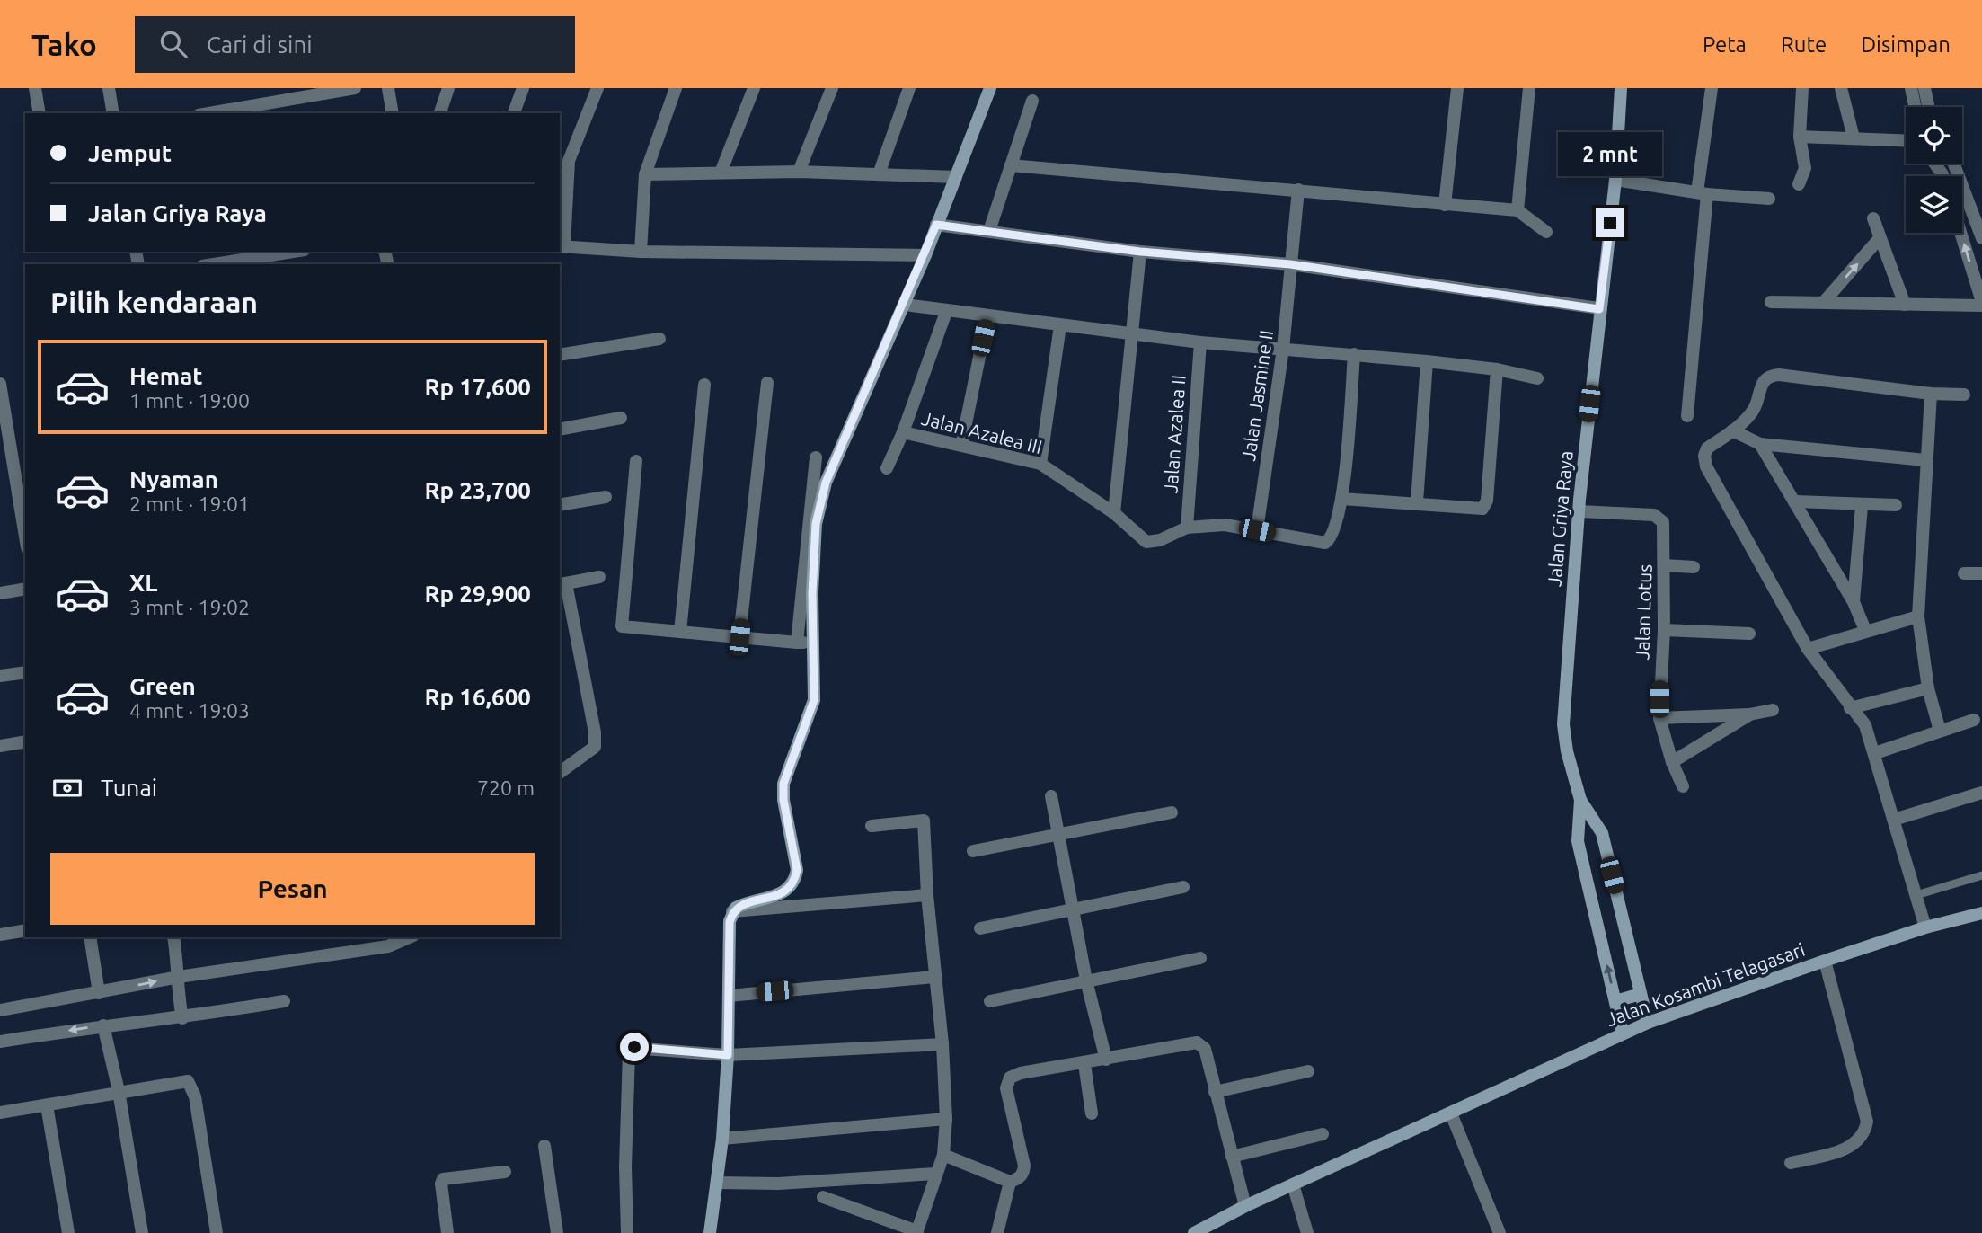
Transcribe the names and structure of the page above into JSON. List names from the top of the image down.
{
  "streets": {
    "street": [
      "Jalan Jasmine II",
      "Jalan Azalea III",
      "Jalan Azalea II",
      "Jalan Griya Raya",
      "Jalan Lotus",
      "Jalan Kosambi Telagasari"
    ]
  },
  "crossings": [
    ["Jalan Jasmine II", "Jalan Azalea III"],
    ["Jalan Azalea III", "Jalan Azalea II"],
    ["Jalan Griya Raya", "Jalan Lotus"],
    ["Jalan Griya Raya", "Jalan Kosambi Telagasari"]
  ],
  "page": {
    "header": "Tako",
    "search": "Cari di sini",
    "nav": ["Peta", "Rute", "Disimpan"],
    "banner": ["Jemput", "Jalan Griya Raya"],
    "bubble": "2 mnt",
    "heading": "Pilih kendaraan",
    "list": [
      {
        "name": "Hemat",
        "note": "1 mnt · 19:00",
        "value": "Rp 17,600"
      },
      {
        "name": "Nyaman",
        "note": "2 mnt · 19:01",
        "value": "Rp 23,700"
      },
      {
        "name": "XL",
        "note": "3 mnt · 19:02",
        "value": "Rp 29,900"
      },
      {
        "name": "Green",
        "note": "4 mnt · 19:03",
        "value": "Rp 16,600"
      }
    ],
    "pay": ["Tunai", "720 m"],
    "buttons": "Pesan"
  }
}
